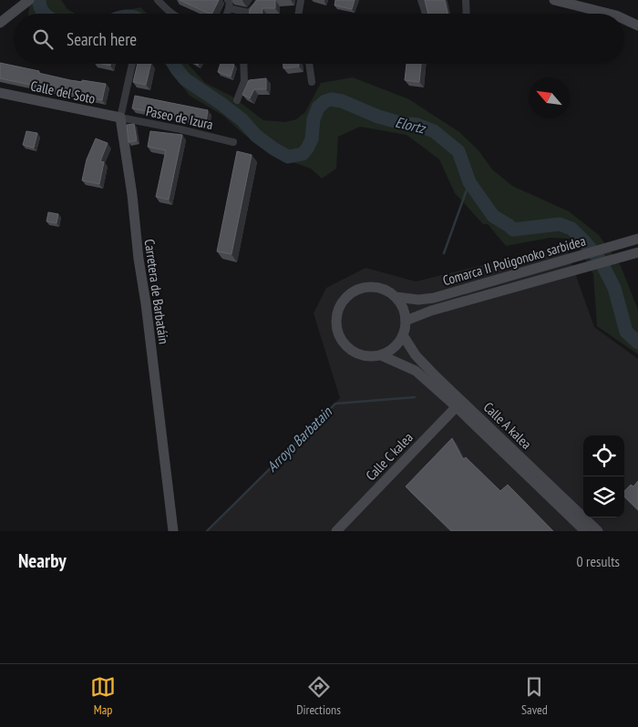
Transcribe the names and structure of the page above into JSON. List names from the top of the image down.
{
  "streets": {
    "street": [
      "Calle del Soto",
      "Paseo de Izura",
      "Comarca II Poligonoko sarbidea",
      "Carretera de Barbatáin",
      "Calle A kalea",
      "Calle C kalea"
    ]
  },
  "crossings": [
    ["Calle del Soto", "Paseo de Izura"],
    ["Calle del Soto", "Carretera de Barbatáin"],
    ["Paseo de Izura", "Carretera de Barbatáin"],
    ["Comarca II Poligonoko sarbidea", "Calle A kalea"],
    ["Calle A kalea", "Calle C kalea"]
  ],
  "water": ["Elortz", "Arroyo Barbatain"],
  "north": "top left",
  "page": {
    "search": "Search here",
    "heading": ["Nearby", "0 results"],
    "nav": ["Map", "Directions", "Saved"]
  }
}
